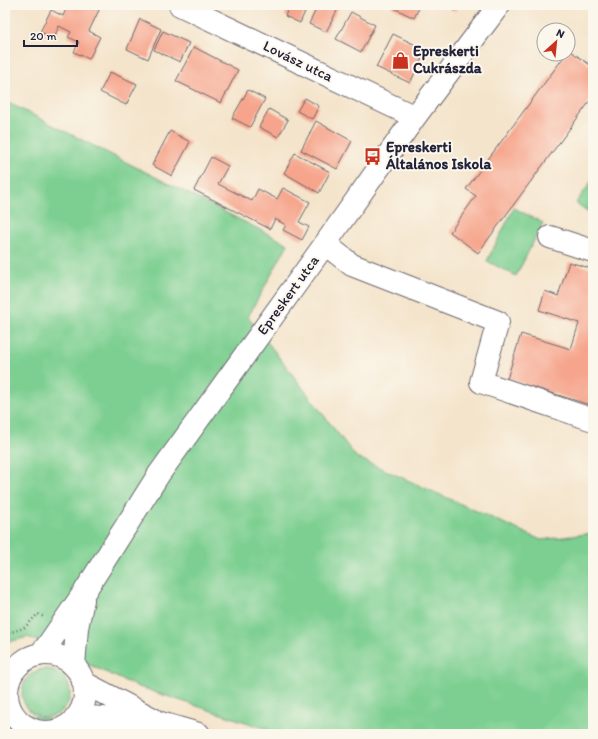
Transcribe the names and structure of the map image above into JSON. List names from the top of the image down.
{
  "streets": {
    "street": ["Lovász utca", "Epreskert utca"]
  },
  "crossings": [
    ["Lovász utca", "Epreskert utca"]
  ],
  "places": {
    "shop": ["Epreskerti Cukrászda"],
    "bus stop": ["Epreskerti Általános Iskola"]
  },
  "scale_bar": "20 m",
  "north": "top right"
}
